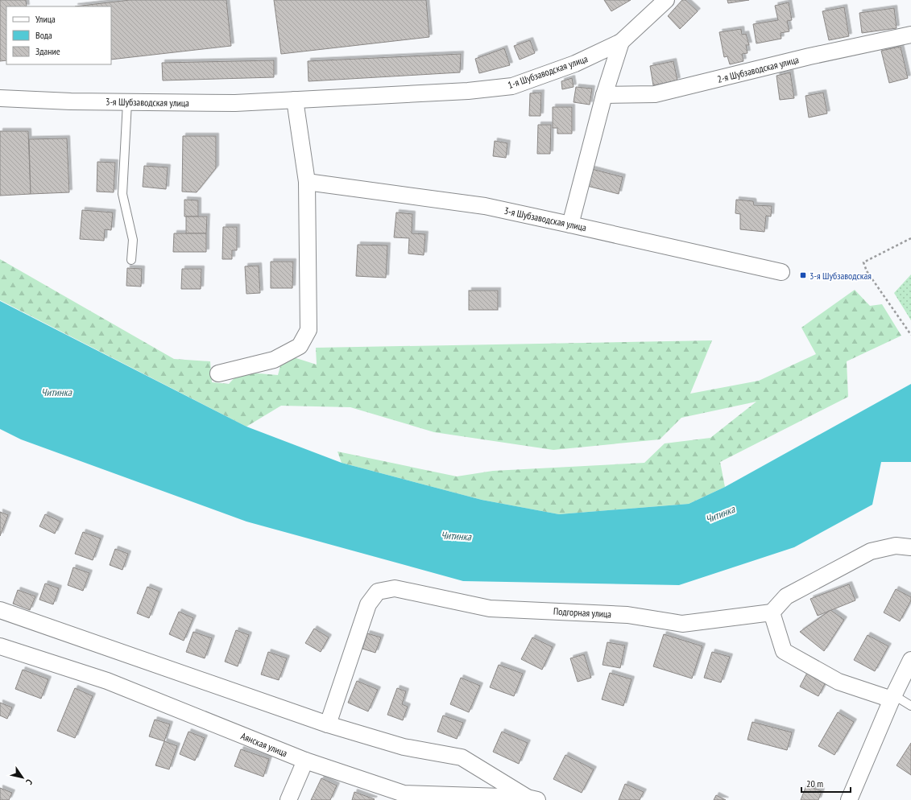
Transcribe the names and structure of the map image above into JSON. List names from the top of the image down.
{
  "streets": {
    "street": [
      "2-я Шубзаводская улица",
      "1-я Шубзаводская улица",
      "3-я Шубзаводская улица",
      "Подгорная улица",
      "Аянская улица"
    ]
  },
  "crossings": [
    ["1-я Шубзаводская улица", "3-я Шубзаводская улица"]
  ],
  "water": ["Читинка"],
  "places": {
    "transit": ["3-я Шубзаводская"]
  },
  "legend": ["Улица", "Вода", "Здание"],
  "scale_bar": "20 m",
  "north": "bottom right"
}
